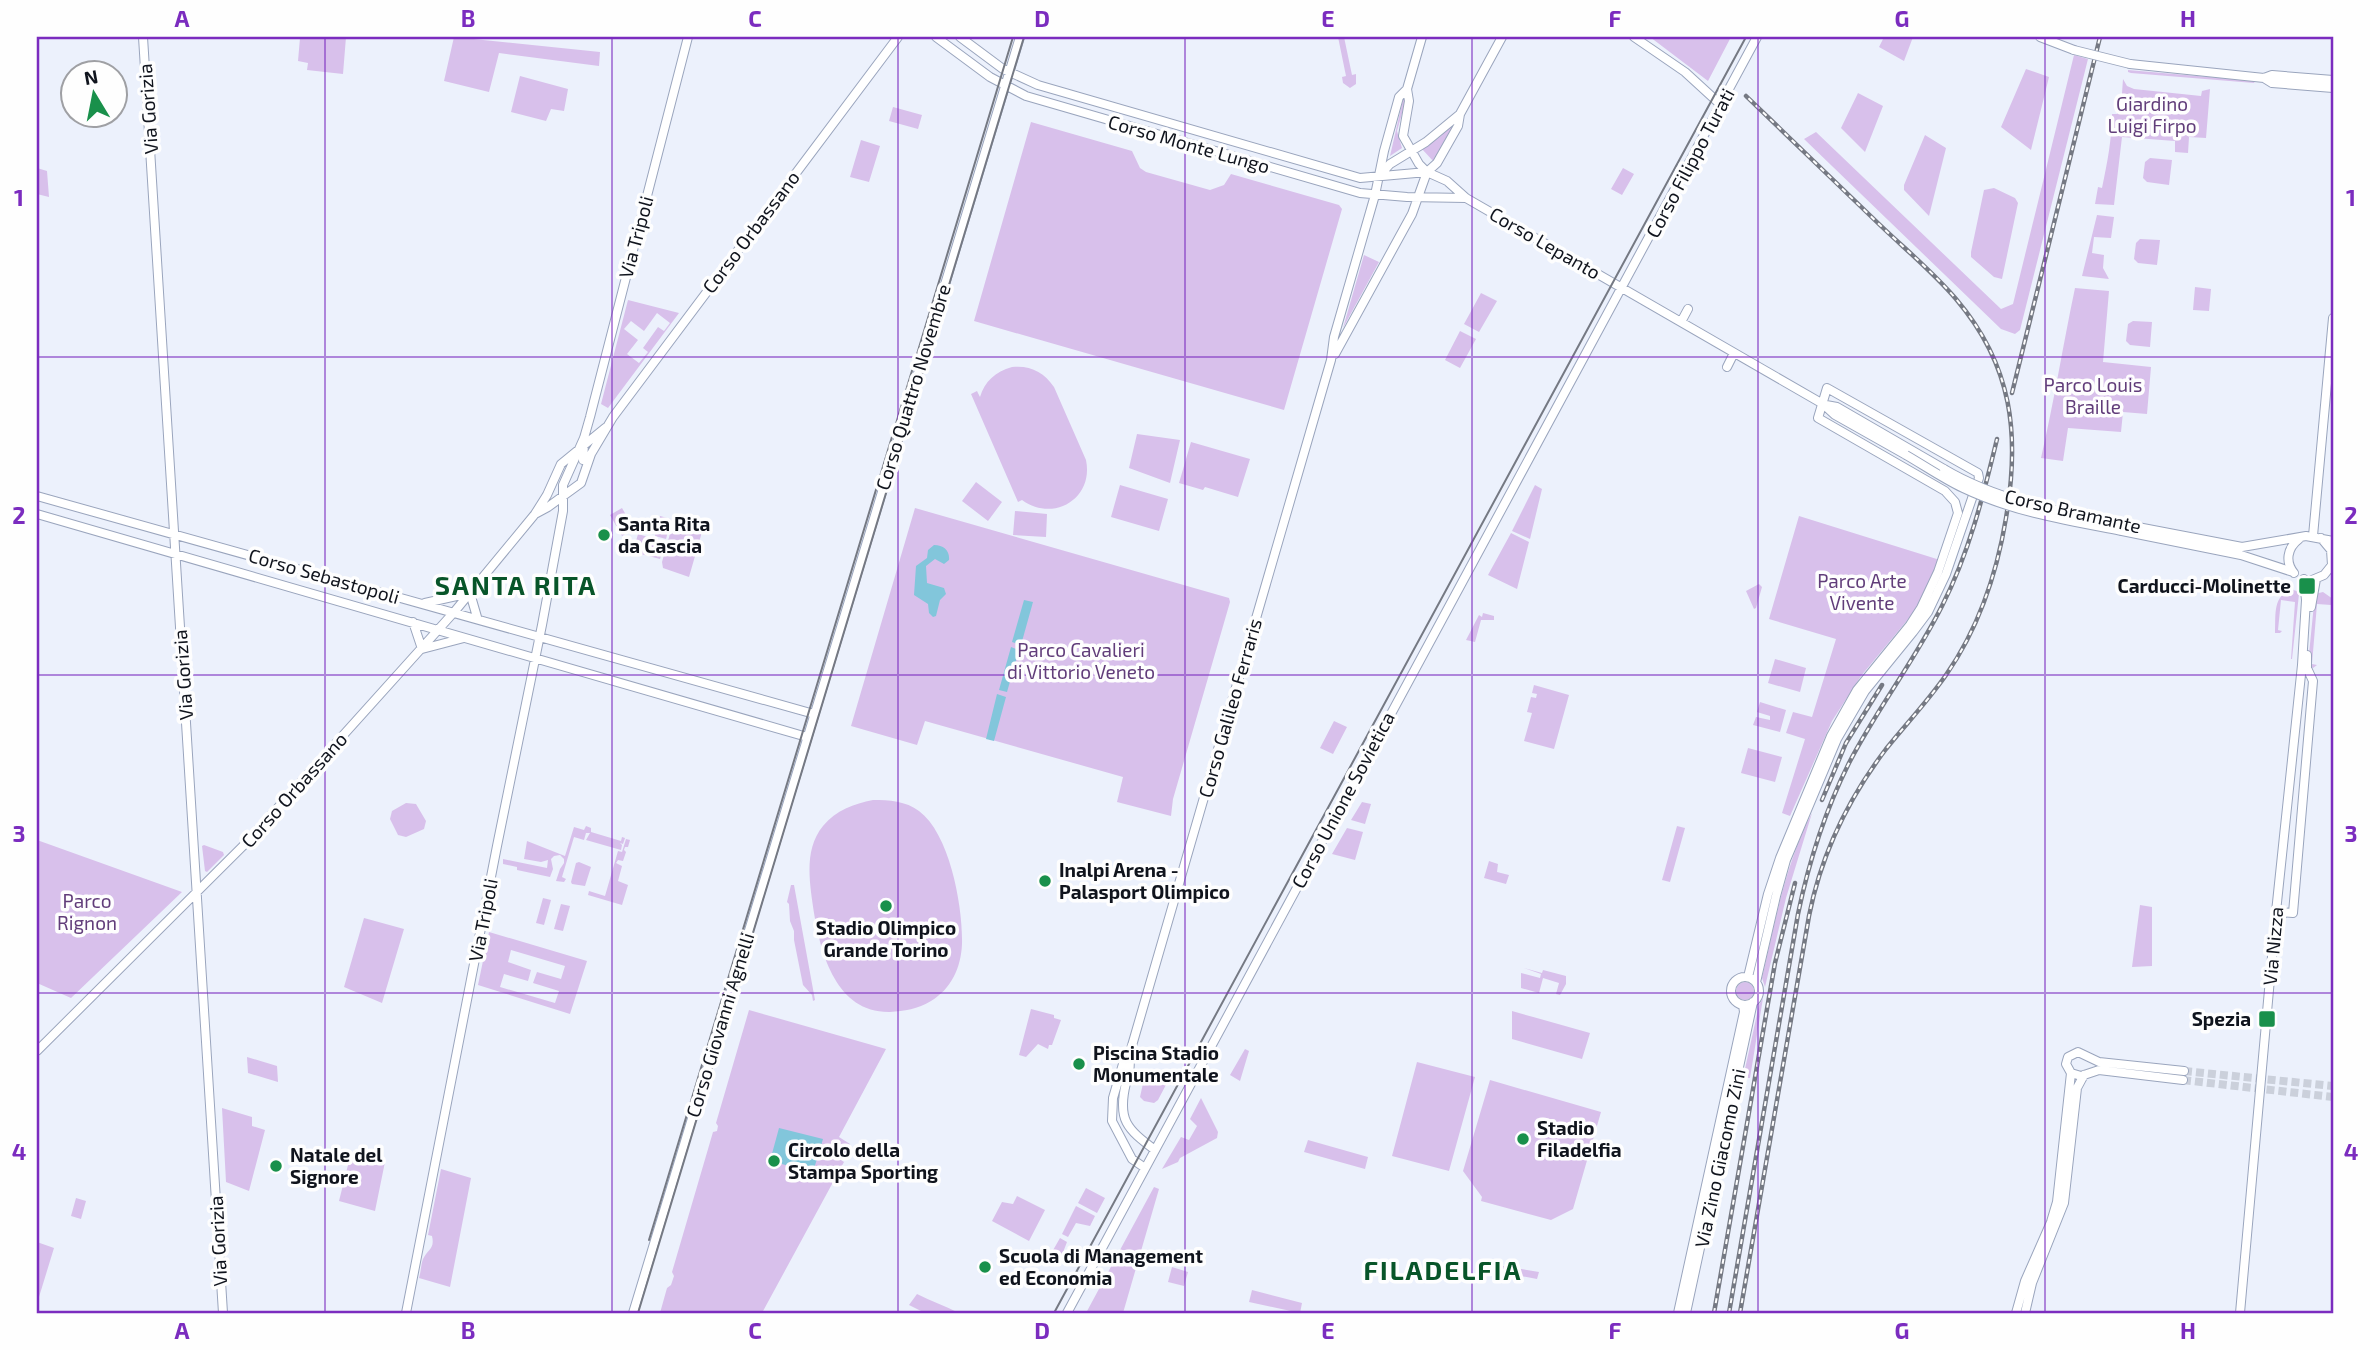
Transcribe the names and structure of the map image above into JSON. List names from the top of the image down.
{
  "streets": {
    "street": [
      "Via Gorizia",
      "Corso Monte Lungo",
      "Corso Filippo Turati",
      "Corso Orbassano",
      "Via Tripoli",
      "Corso Lepanto",
      "Corso Quattro Novembre",
      "Corso Bramante",
      "Corso Sebastopoli",
      "Corso Galileo Ferraris",
      "Corso Unione Sovietica",
      "Via Nizza",
      "Corso Giovanni Agnelli",
      "Via Zino Giacomo Zini"
    ]
  },
  "crossings": [
    ["Via Gorizia", "Corso Orbassano"],
    ["Via Gorizia", "Corso Sebastopoli"],
    ["Corso Monte Lungo", "Corso Lepanto"],
    ["Corso Monte Lungo", "Corso Quattro Novembre"],
    ["Corso Monte Lungo", "Corso Galileo Ferraris"],
    ["Corso Filippo Turati", "Corso Lepanto"],
    ["Corso Filippo Turati", "Corso Bramante"],
    ["Corso Filippo Turati", "Corso Unione Sovietica"],
    ["Corso Orbassano", "Corso Sebastopoli"],
    ["Via Tripoli", "Corso Sebastopoli"],
    ["Corso Lepanto", "Corso Bramante"],
    ["Corso Lepanto", "Corso Galileo Ferraris"],
    ["Corso Lepanto", "Corso Unione Sovietica"],
    ["Corso Quattro Novembre", "Corso Sebastopoli"],
    ["Corso Quattro Novembre", "Corso Giovanni Agnelli"],
    ["Corso Bramante", "Corso Unione Sovietica"],
    ["Corso Bramante", "Via Nizza"],
    ["Corso Sebastopoli", "Corso Giovanni Agnelli"]
  ],
  "districts": ["SANTA RITA", "FILADELFIA"],
  "parks": [
    "Giardino Luigi Firpo",
    "Parco Louis Braille",
    "Parco Arte Vivente",
    "Parco Cavalieri di Vittorio Veneto",
    "Parco Rignon"
  ],
  "places": {
    "other": [
      "Santa Rita da Cascia",
      "Inalpi Arena - Palasport Olimpico",
      "Stadio Olimpico Grande Torino",
      "Piscina Stadio Monumentale",
      "Stadio Filadelfia",
      "Circolo della Stampa Sporting",
      "Natale del Signore",
      "Scuola di Management ed Economia"
    ],
    "transit": ["Carducci-Molinette", "Spezia"]
  },
  "north": "top",
  "grid": {
    "columns": [
      "A",
      "B",
      "C",
      "D",
      "E",
      "F",
      "G",
      "H"
    ],
    "rows": [
      "1",
      "2",
      "3",
      "4"
    ]
  }
}
